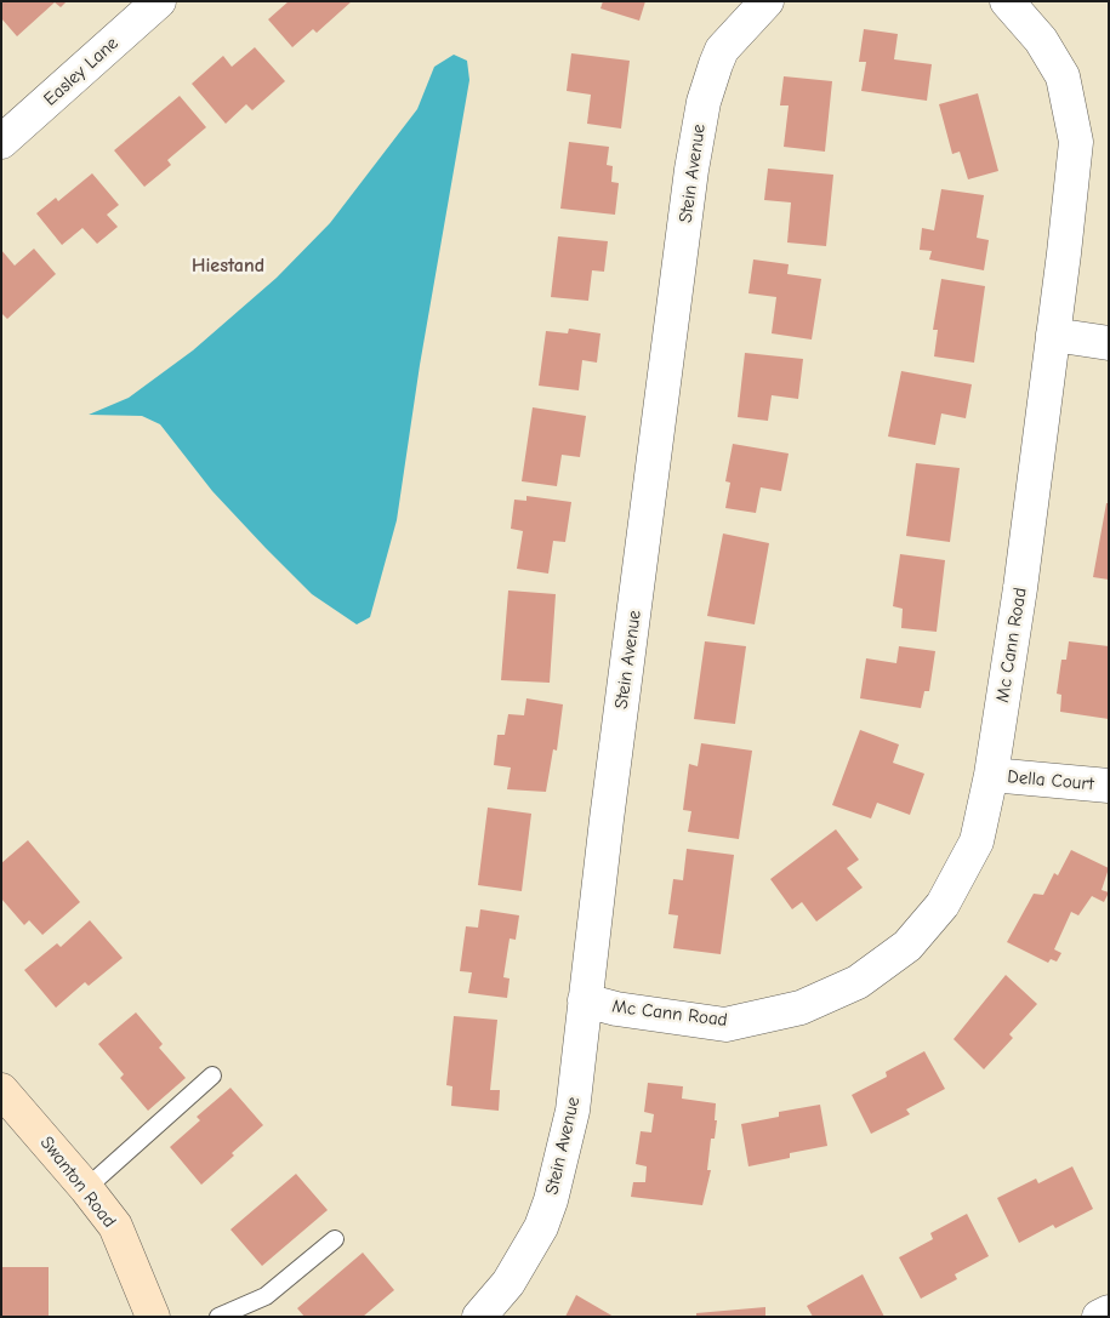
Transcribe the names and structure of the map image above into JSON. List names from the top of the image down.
{
  "streets": {
    "street": [
      "Easley Lane",
      "Stein Avenue",
      "Mc Cann Road",
      "Della Court",
      "Swanton Road"
    ]
  },
  "crossings": [
    ["Stein Avenue", "Mc Cann Road"],
    ["Mc Cann Road", "Della Court"]
  ],
  "districts": ["Hiestand"]
}
